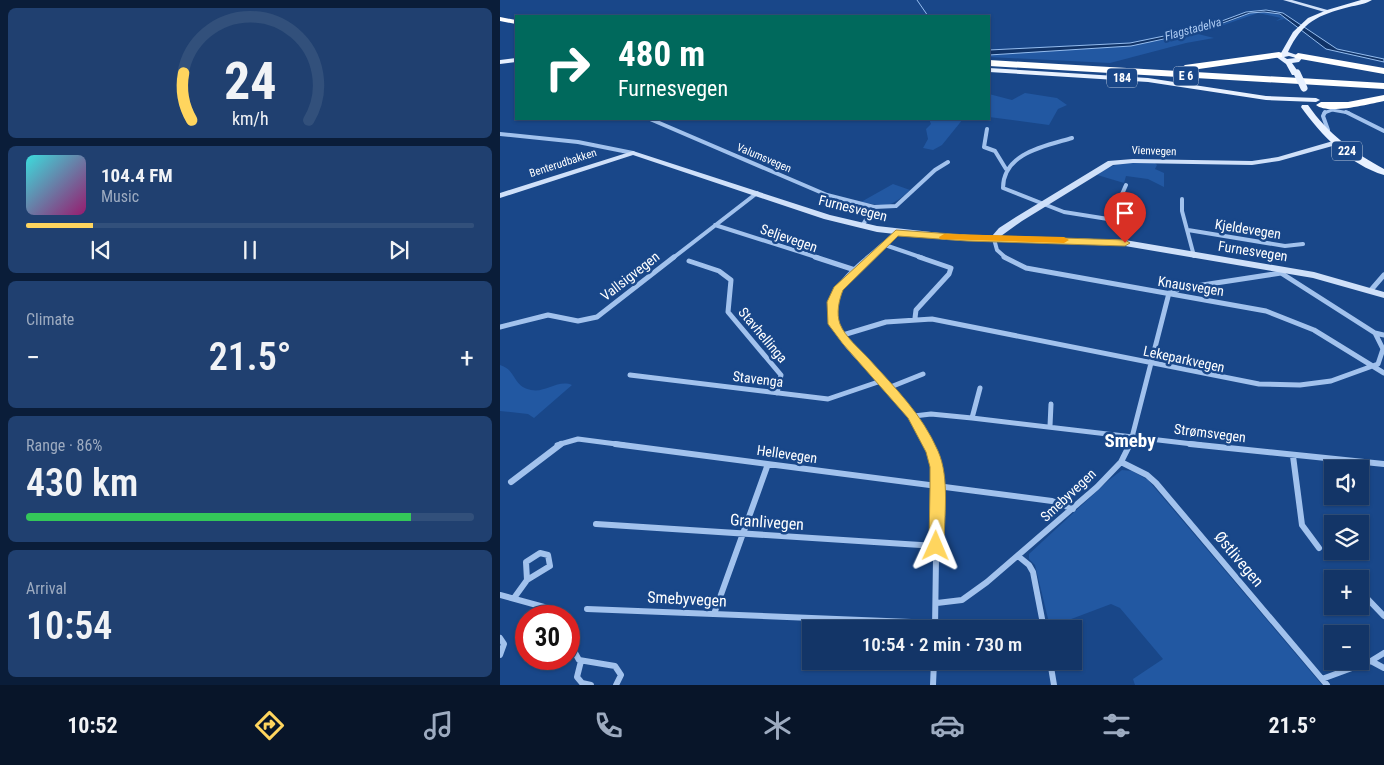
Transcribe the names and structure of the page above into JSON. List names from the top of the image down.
{
  "streets": {
    "highway": ["E 6"],
    "main road": [
      "184",
      "Vienvegen",
      "224",
      "Benterudbakken",
      "Furnesvegen"
    ],
    "street": [
      "Valumsvegen",
      "Kjeldevegen",
      "Seljevegen",
      "Vallsigvegen",
      "Knausvegen",
      "Stavhellinga",
      "Lekeparkvegen",
      "Stavenga",
      "Strømsvegen",
      "Hellevegen",
      "Smebyvegen",
      "Granlivegen",
      "Østlivegen"
    ]
  },
  "crossings": [
    ["E 6", "224"],
    ["184", "224"],
    ["Vienvegen", "224"],
    ["Vienvegen", "Furnesvegen"],
    ["Vienvegen", "Knausvegen"],
    ["Benterudbakken", "Furnesvegen"],
    ["Furnesvegen", "Vallsigvegen"],
    ["Furnesvegen", "Knausvegen"],
    ["Seljevegen", "Vallsigvegen"],
    ["Knausvegen", "Lekeparkvegen"],
    ["Knausvegen", "Smebyvegen"],
    ["Stavhellinga", "Stavenga"],
    ["Lekeparkvegen", "Smebyvegen"],
    ["Strømsvegen", "Smebyvegen"],
    ["Hellevegen", "Smebyvegen"],
    ["Smebyvegen", "Østlivegen"]
  ],
  "districts": ["Smeby"],
  "water": ["Flagstadelva"],
  "page": {
    "turn": ["480 m", "Furnesvegen"],
    "song": ["104.4 FM", "Music"],
    "tile": [
      "Climate",
      ["Range · 86%", "430 km"],
      ["Arrival", "10:54"]
    ],
    "heat": ["−", "21.5°", "+"],
    "map_buttons": ["+", "−"],
    "limit": "30",
    "trip": "10:54 · 2 min · 730 m",
    "tabs": ["10:52", "21.5°"],
    "gauge": ["24", "km/h"]
  }
}
